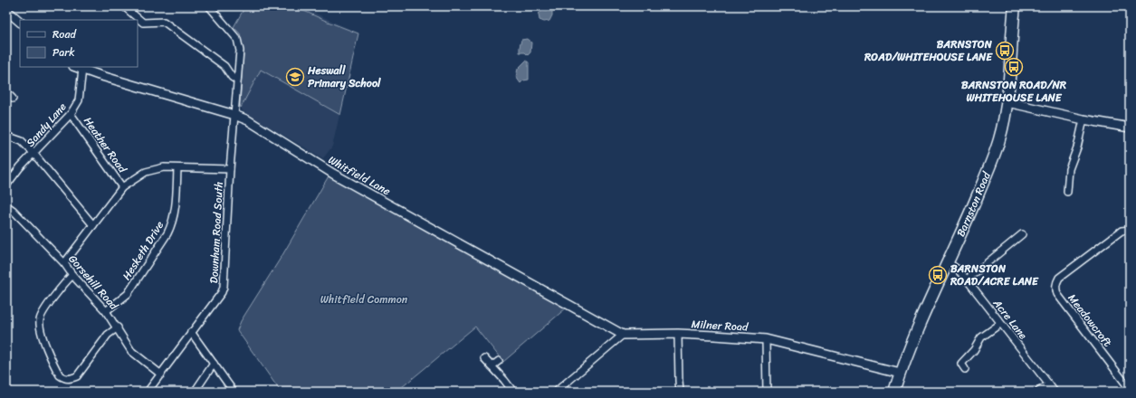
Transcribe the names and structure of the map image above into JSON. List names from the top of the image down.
{
  "streets": {
    "main road": ["Barnston Road"],
    "street": [
      "Sandy Lane",
      "Heather Road",
      "Whitfield Lane",
      "Downham Road South",
      "Hesketh Drive",
      "Gorsehill Road",
      "Acre Lane",
      "Meadowcroft",
      "Milner Road"
    ]
  },
  "crossings": [
    ["Sandy Lane", "Heather Road"],
    ["Sandy Lane", "Whitfield Lane"],
    ["Whitfield Lane", "Downham Road South"],
    ["Whitfield Lane", "Milner Road"],
    ["Barnston Road", "Acre Lane"],
    ["Barnston Road", "Milner Road"],
    ["Downham Road South", "Gorsehill Road"],
    ["Hesketh Drive", "Gorsehill Road"]
  ],
  "parks": ["Whitfield Common"],
  "places": {
    "bus stop": ["BARNSTON ROAD/WHITEHOUSE LANE", "BARNSTON ROAD/NR WHITEHOUSE LANE", "BARNSTON ROAD/ACRE LANE"],
    "school or university": ["Heswall Primary School"]
  },
  "legend": ["Road", "Park"]
}
